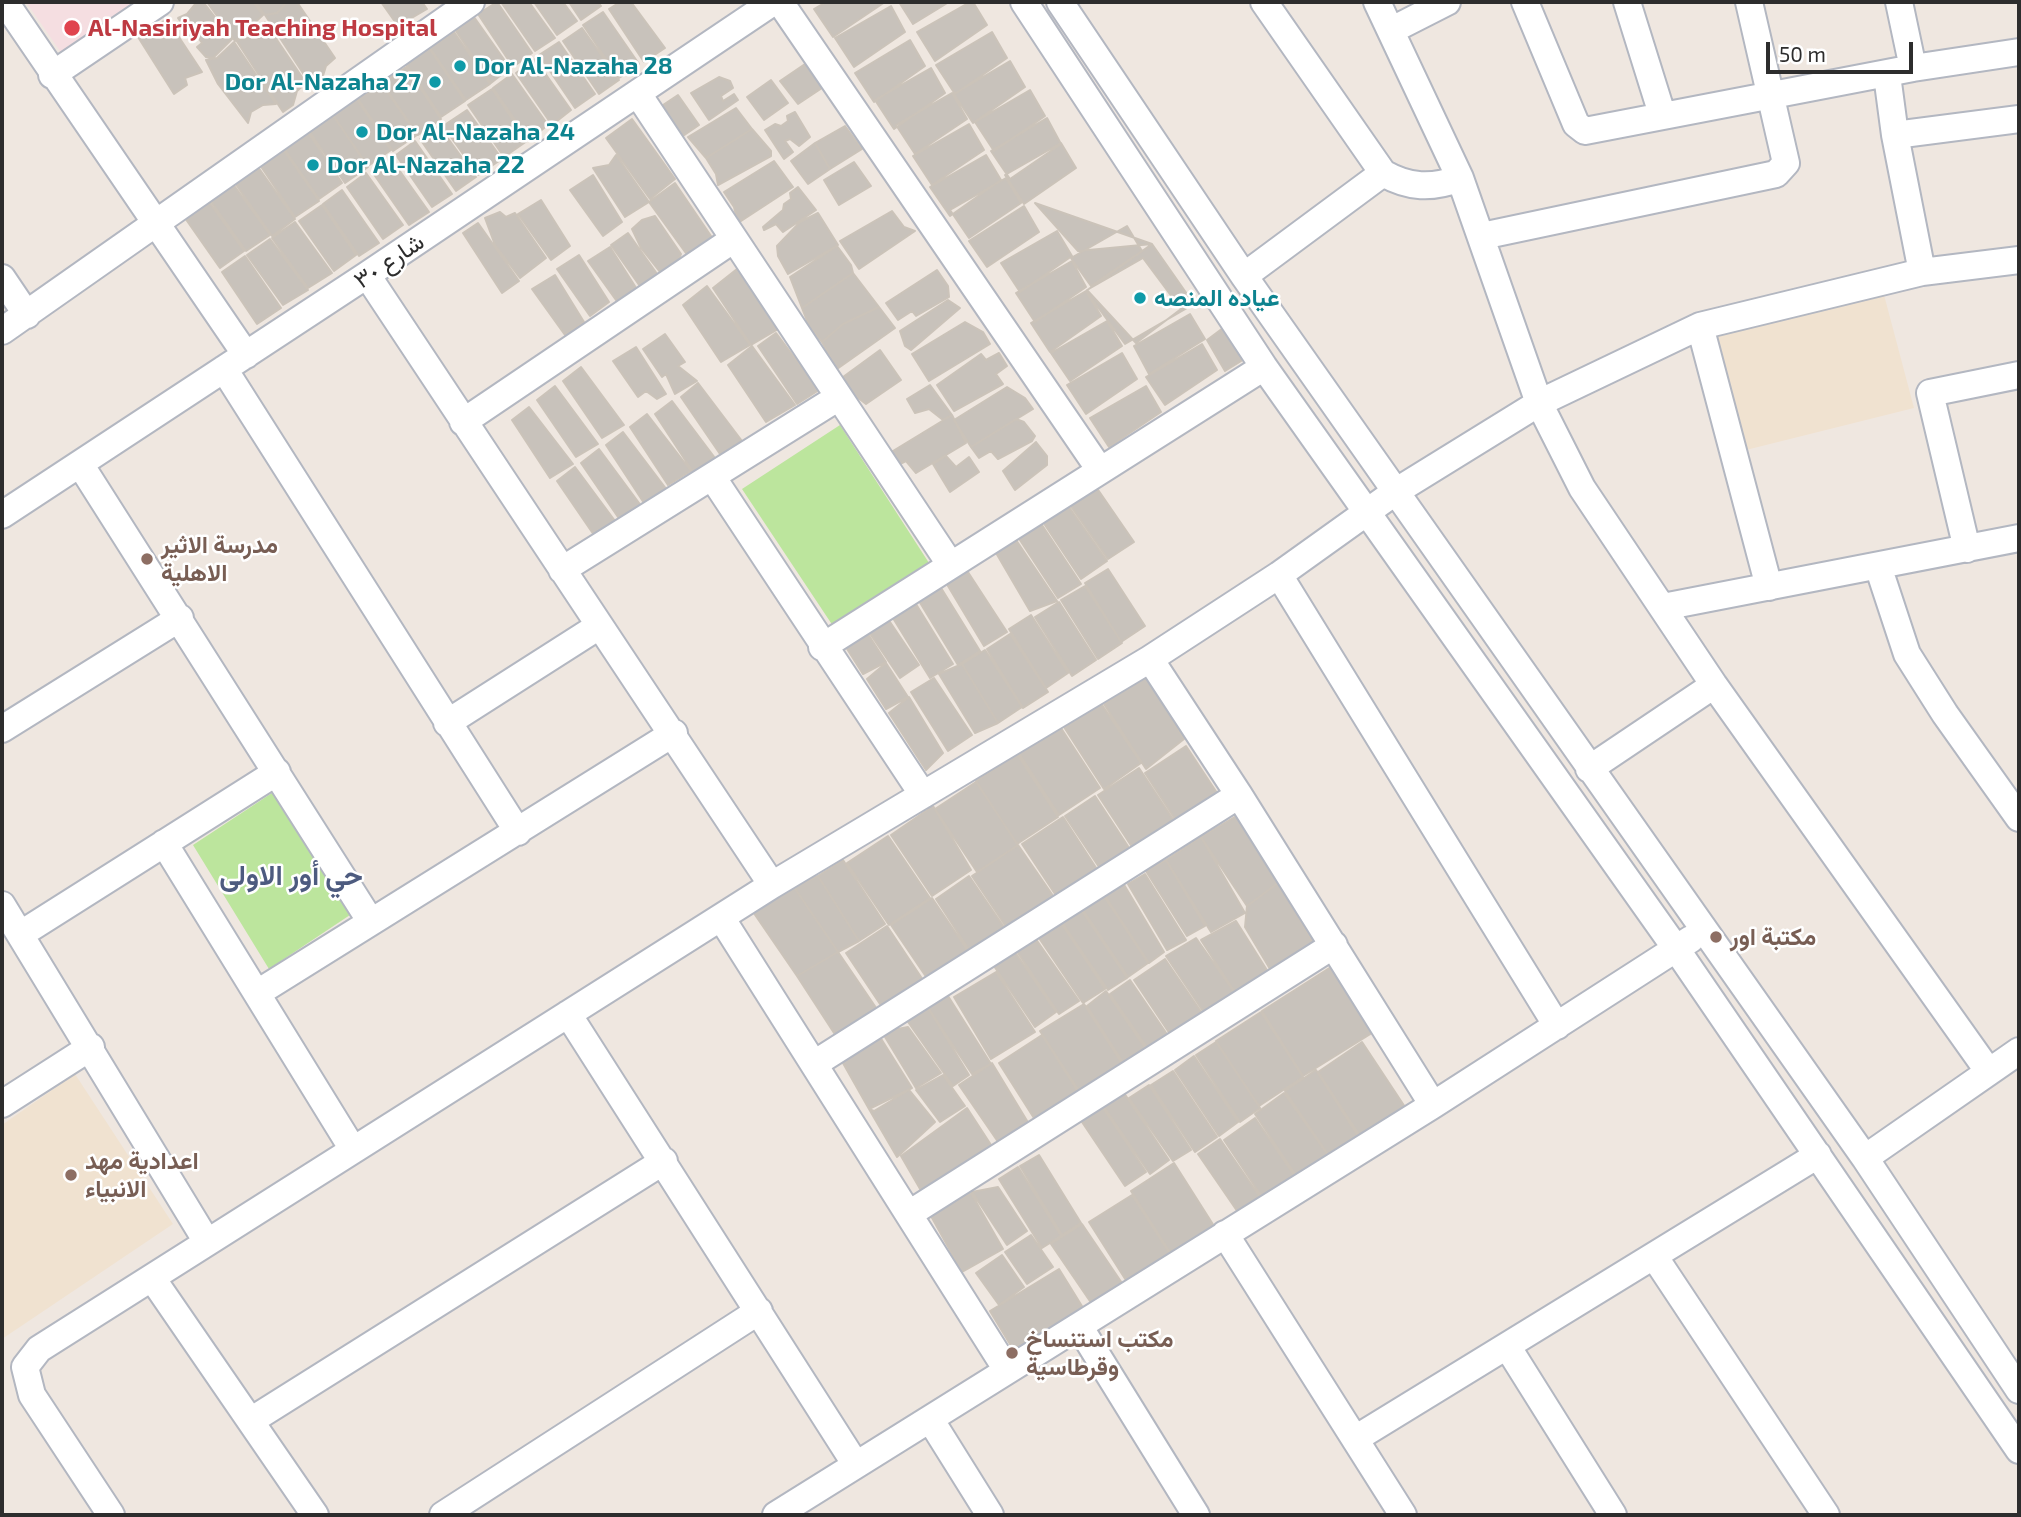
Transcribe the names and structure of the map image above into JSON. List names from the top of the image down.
{
  "streets": {
    "street": ["شارع ٣٠"]
  },
  "districts": ["حي أور الاولى"],
  "places": [
    "Al-Nasiriyah Teaching Hospital",
    "Dor Al-Nazaha 28",
    "Dor Al-Nazaha 27",
    "Dor Al-Nazaha 24",
    "Dor Al-Nazaha 22",
    "عياده المنصه",
    "مدرسة الاثير الاهلية",
    "مكتبة اور",
    "اعدادية مهد الانبياء",
    "مكتب استنساخ وقرطاسية"
  ],
  "scale_bar": "50 m"
}
